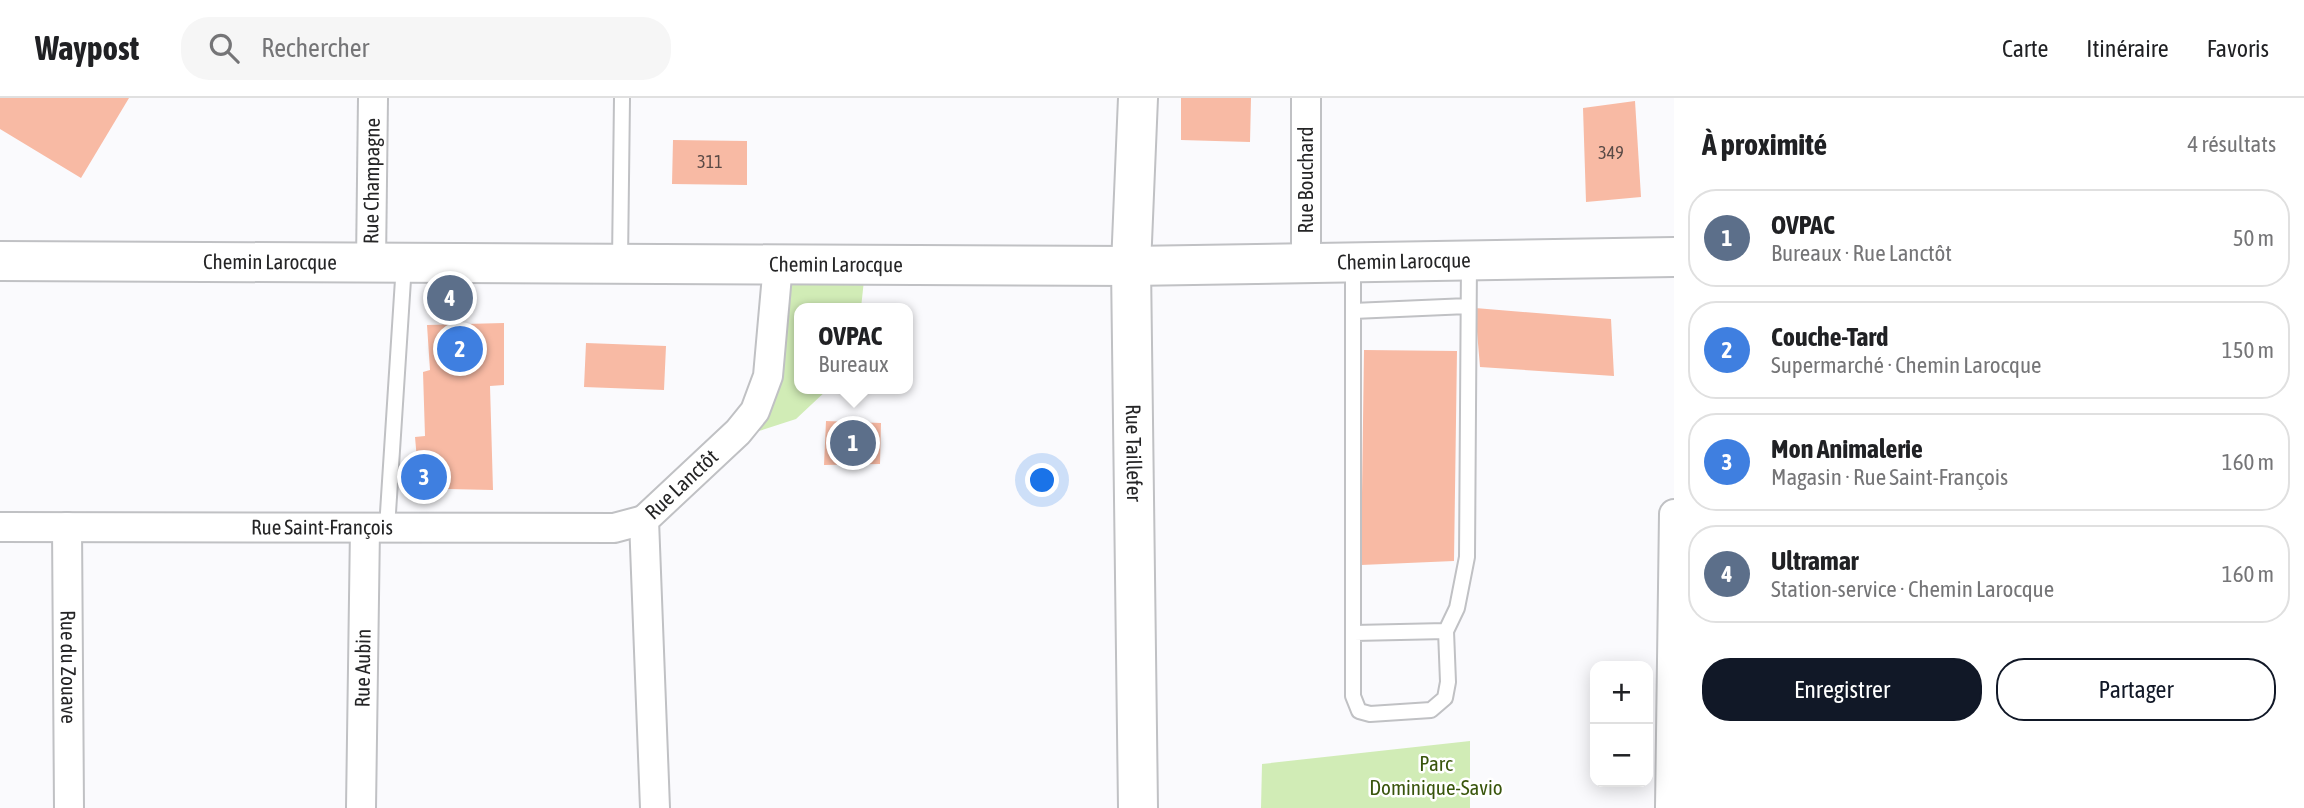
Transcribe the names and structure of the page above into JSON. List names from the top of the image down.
{
  "streets": {
    "main road": ["Chemin Larocque", "Rue Taillefer"],
    "street": [
      "Rue Champagne",
      "Rue Bouchard",
      "Rue Lanctôt",
      "Rue Saint-François",
      "Rue du Zouave",
      "Rue Aubin"
    ]
  },
  "crossings": [
    ["Rue Champagne", "Chemin Larocque"],
    ["Rue Bouchard", "Chemin Larocque"],
    ["Chemin Larocque", "Rue Taillefer"],
    ["Chemin Larocque", "Rue Lanctôt"],
    ["Rue Lanctôt", "Rue Saint-François"],
    ["Rue Saint-François", "Rue du Zouave"],
    ["Rue Saint-François", "Rue Aubin"]
  ],
  "parks": ["Parc Dominique-Savio"],
  "house_numbers": ["349", "311"],
  "page": {
    "header": "Waypost",
    "search": "Rechercher",
    "nav": ["Carte", "Itinéraire", "Favoris"],
    "heading": ["À proximité", "4 résultats"],
    "list": [
      {
        "mark": "1",
        "name": "OVPAC",
        "note": "Bureaux · Rue Lanctôt",
        "value": "50 m"
      },
      {
        "mark": "2",
        "name": "Couche-Tard",
        "note": "Supermarché · Chemin Larocque",
        "value": "150 m"
      },
      {
        "mark": "3",
        "name": "Mon Animalerie",
        "note": "Magasin · Rue Saint-François",
        "value": "160 m"
      },
      {
        "mark": "4",
        "name": "Ultramar",
        "note": "Station-service · Chemin Larocque",
        "value": "160 m"
      }
    ],
    "pins": [
      "4",
      "2",
      "1",
      "3"
    ],
    "popup": ["OVPAC", "Bureaux"],
    "buttons": ["Enregistrer", "Partager"],
    "map_buttons": ["+", "−"]
  }
}
